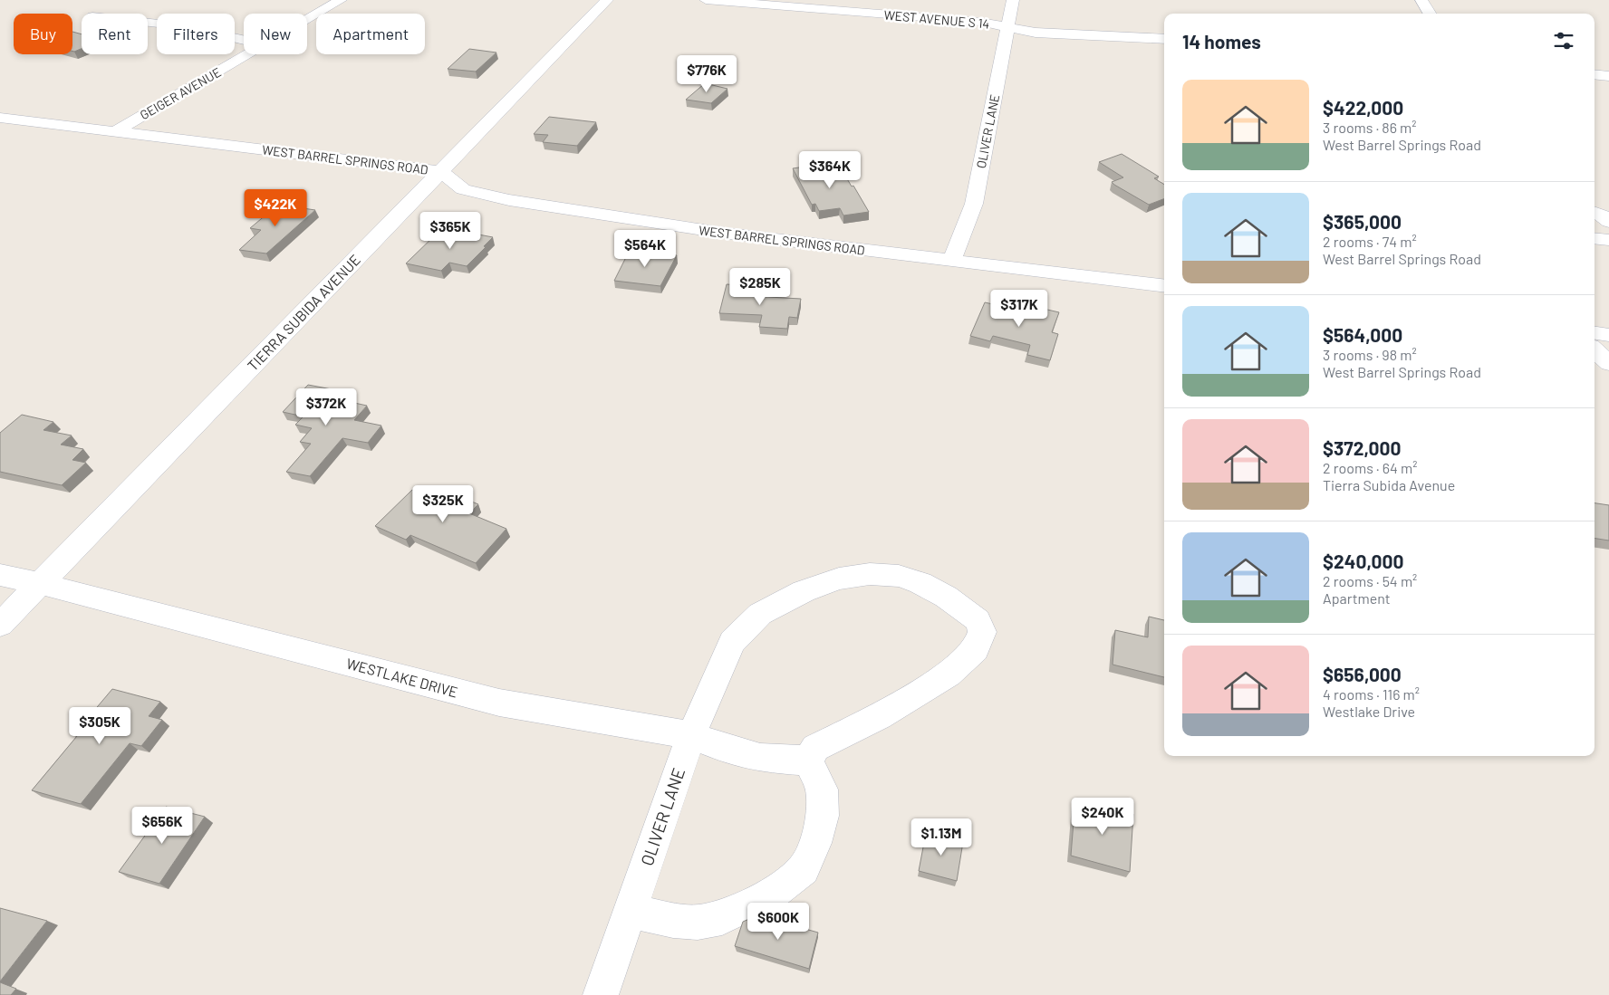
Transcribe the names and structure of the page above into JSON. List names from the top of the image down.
{
  "streets": {
    "street": [
      "WEST AVENUE S 14",
      "GEIGER AVENUE",
      "OLIVER LANE",
      "WEST BARREL SPRINGS ROAD",
      "TIERRA SUBIDA AVENUE",
      "WESTLAKE DRIVE"
    ]
  },
  "crossings": [
    ["WEST AVENUE S 14", "OLIVER LANE"],
    ["GEIGER AVENUE", "WEST BARREL SPRINGS ROAD"],
    ["OLIVER LANE", "WEST BARREL SPRINGS ROAD"],
    ["OLIVER LANE", "WESTLAKE DRIVE"],
    ["WEST BARREL SPRINGS ROAD", "TIERRA SUBIDA AVENUE"],
    ["TIERRA SUBIDA AVENUE", "WESTLAKE DRIVE"]
  ],
  "page": {
    "chip": [
      "Buy",
      "Rent",
      "Filters",
      "New",
      "Apartment"
    ],
    "heading": "14 homes",
    "price": [
      "$776K",
      "$364K",
      "$422K",
      "$365K",
      "$564K",
      "$285K",
      "$317K",
      "$372K",
      "$325K",
      "$305K",
      "$240K",
      "$656K",
      "$1.13M",
      "$600K"
    ],
    "list": [
      {
        "name": "$422,000",
        "note": "3 rooms · 86 m² · West Barrel Springs Road"
      },
      {
        "name": "$365,000",
        "note": "2 rooms · 74 m² · West Barrel Springs Road"
      },
      {
        "name": "$564,000",
        "note": "3 rooms · 98 m² · West Barrel Springs Road"
      },
      {
        "name": "$372,000",
        "note": "2 rooms · 64 m² · Tierra Subida Avenue"
      },
      {
        "name": "$240,000",
        "note": "2 rooms · 54 m² · Apartment"
      },
      {
        "name": "$656,000",
        "note": "4 rooms · 116 m² · Westlake Drive"
      }
    ]
  }
}
